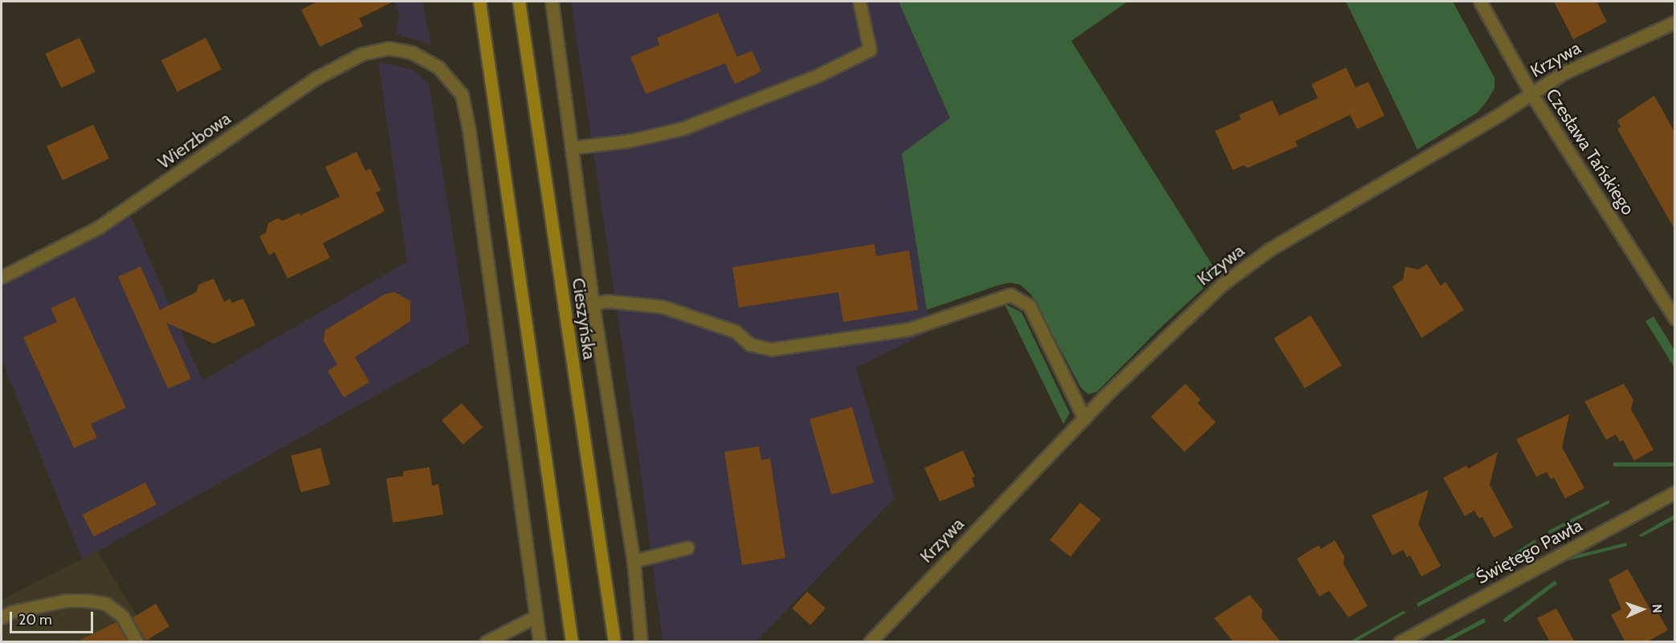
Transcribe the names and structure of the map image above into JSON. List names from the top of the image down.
{
  "streets": {
    "main road": ["Cieszyńska"],
    "street": [
      "Krzywa",
      "Wierzbowa",
      "Czesława Tańskiego",
      "Świętego Pawła"
    ]
  },
  "crossings": [
    ["Krzywa", "Czesława Tańskiego"]
  ],
  "scale_bar": "20 m",
  "north": "right"
}
